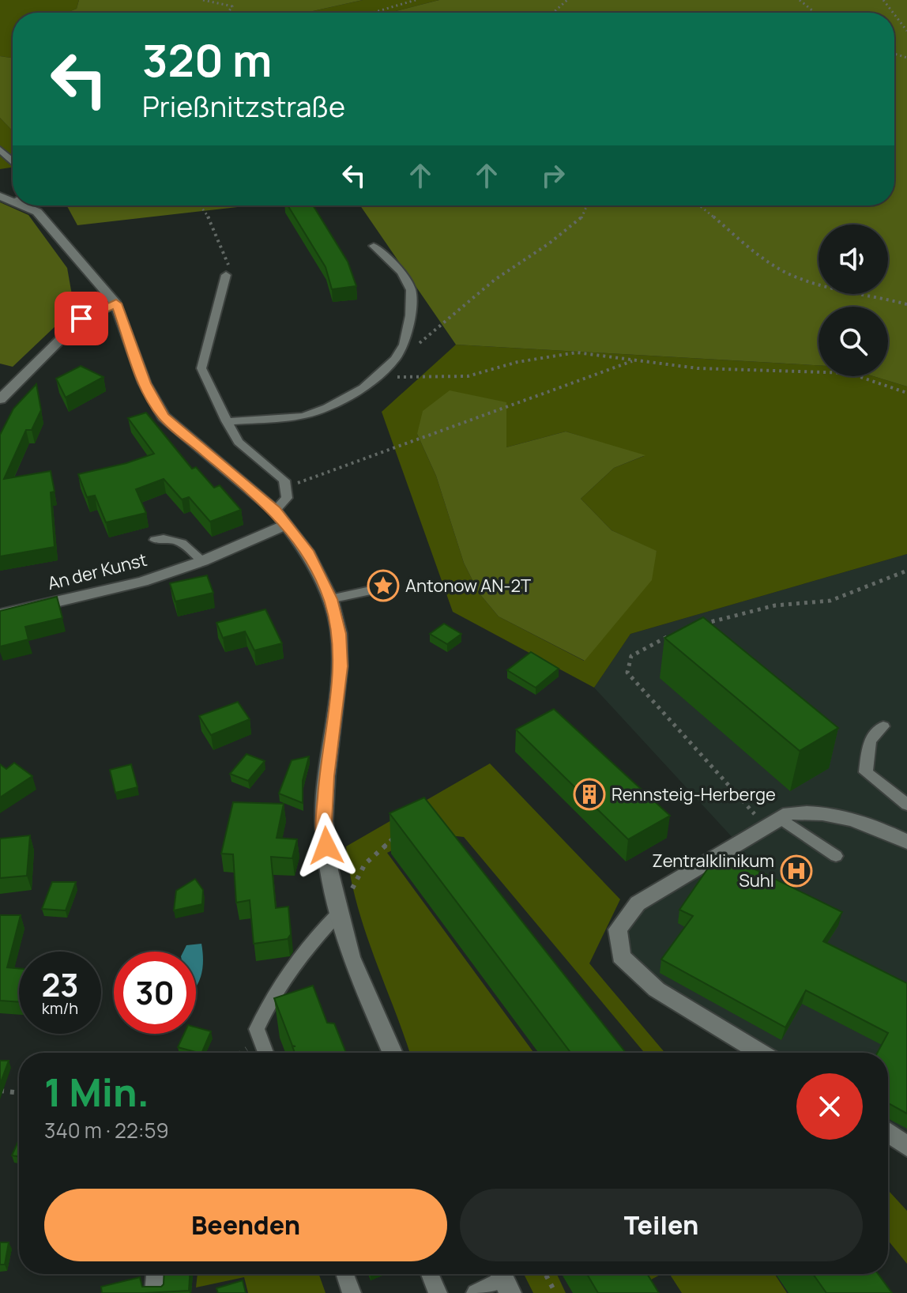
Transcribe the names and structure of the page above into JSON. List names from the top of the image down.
{
  "streets": {
    "street": ["An der Kunst"]
  },
  "places": {
    "place": ["Antonow AN-2T"],
    "building": ["Rennsteig-Herberge"],
    "hospital": ["Zentralklinikum Suhl"]
  },
  "page": {
    "turn": ["320 m", "Prießnitzstraße"],
    "speed": "23 km/h",
    "limit": "30",
    "heading": ["1 Min.", "340 m · 22:59"],
    "buttons": ["Beenden", "Teilen"]
  }
}
